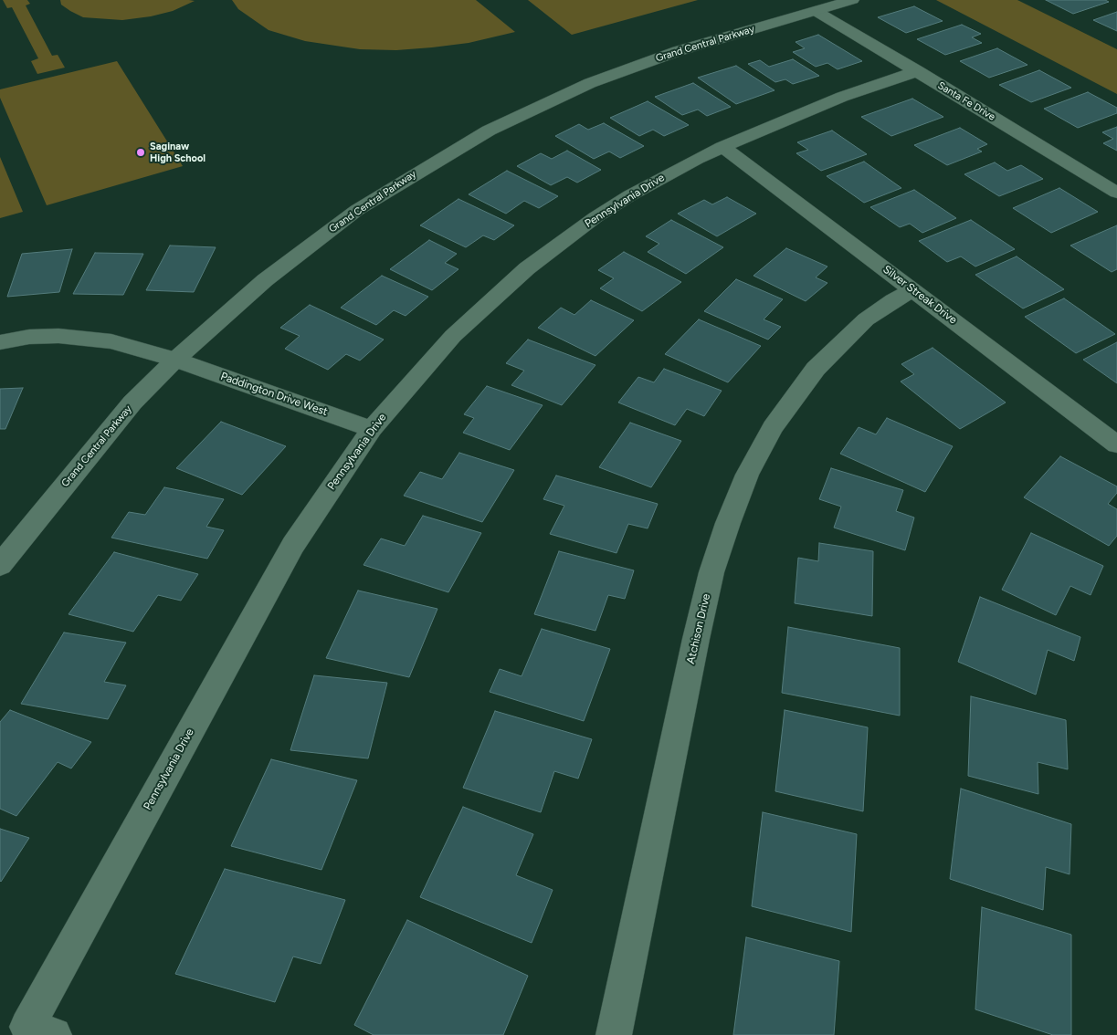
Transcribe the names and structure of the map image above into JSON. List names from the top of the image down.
{
  "streets": {
    "street": [
      "Grand Central Parkway",
      "Santa Fe Drive",
      "Pennsylvania Drive",
      "Silver Streak Drive",
      "Paddington Drive West",
      "Atchison Drive"
    ]
  },
  "crossings": [
    ["Grand Central Parkway", "Santa Fe Drive"],
    ["Grand Central Parkway", "Paddington Drive West"],
    ["Santa Fe Drive", "Pennsylvania Drive"],
    ["Pennsylvania Drive", "Silver Streak Drive"],
    ["Pennsylvania Drive", "Paddington Drive West"],
    ["Silver Streak Drive", "Atchison Drive"]
  ],
  "places": ["Saginaw High School"]
}
